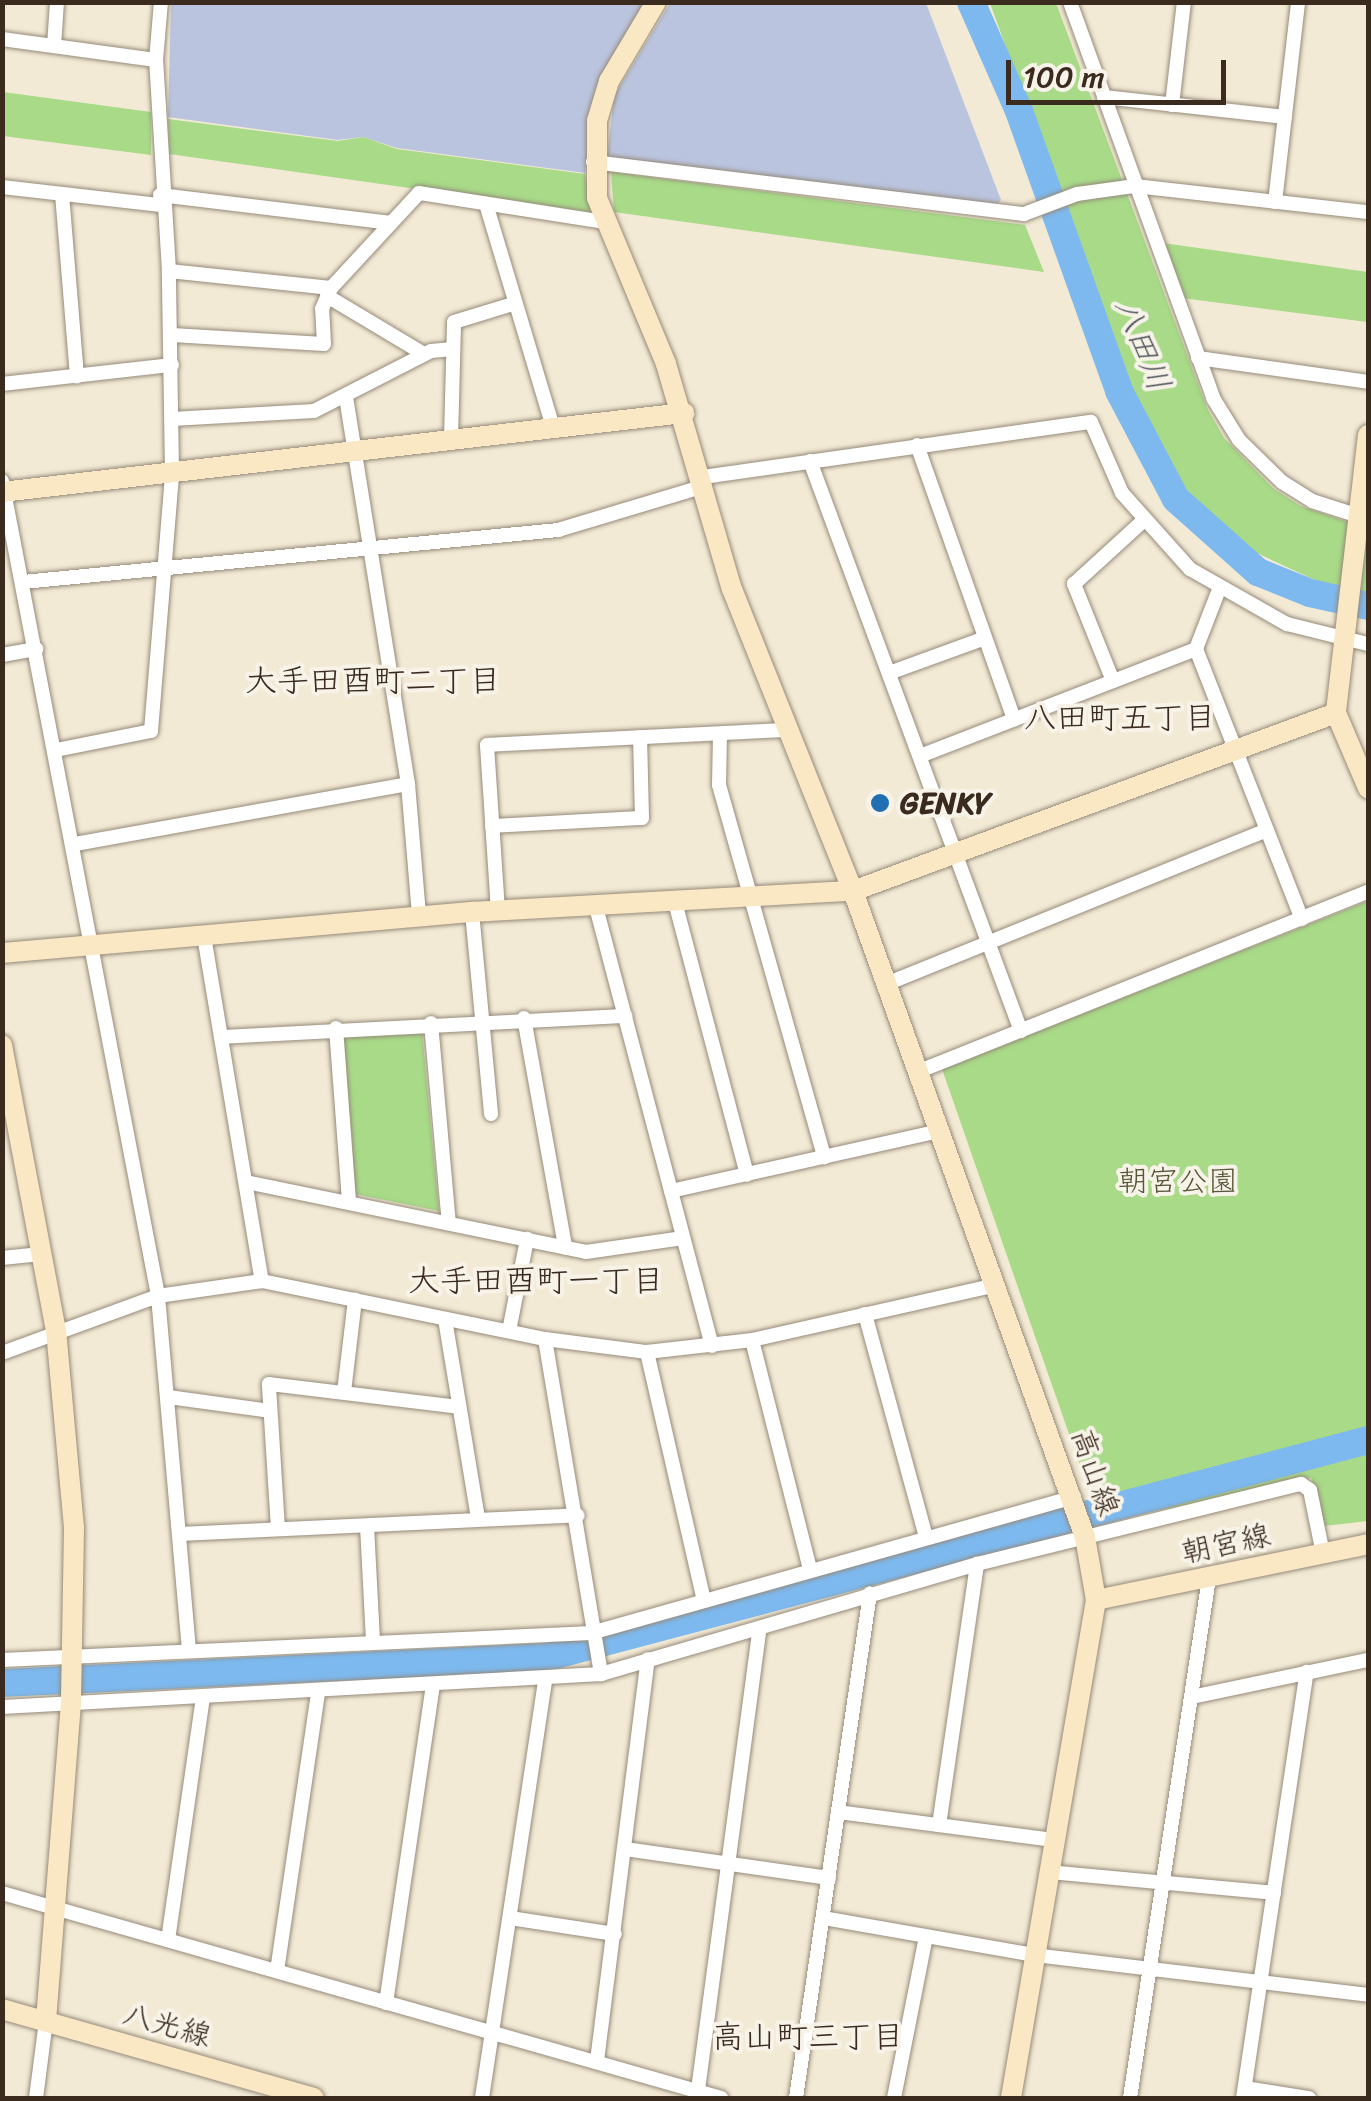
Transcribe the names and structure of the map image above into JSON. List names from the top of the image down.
{
  "streets": {
    "street": ["高山線", "朝宮線", "八光線"]
  },
  "crossings": [
    ["高山線", "朝宮線"]
  ],
  "districts": [
    "大手田酉町二丁目",
    "八田町五丁目",
    "大手田酉町一丁目",
    "高山町三丁目"
  ],
  "water": ["八田川"],
  "parks": ["朝宮公園"],
  "places": ["GENKY"],
  "scale_bar": "100 m"
}
